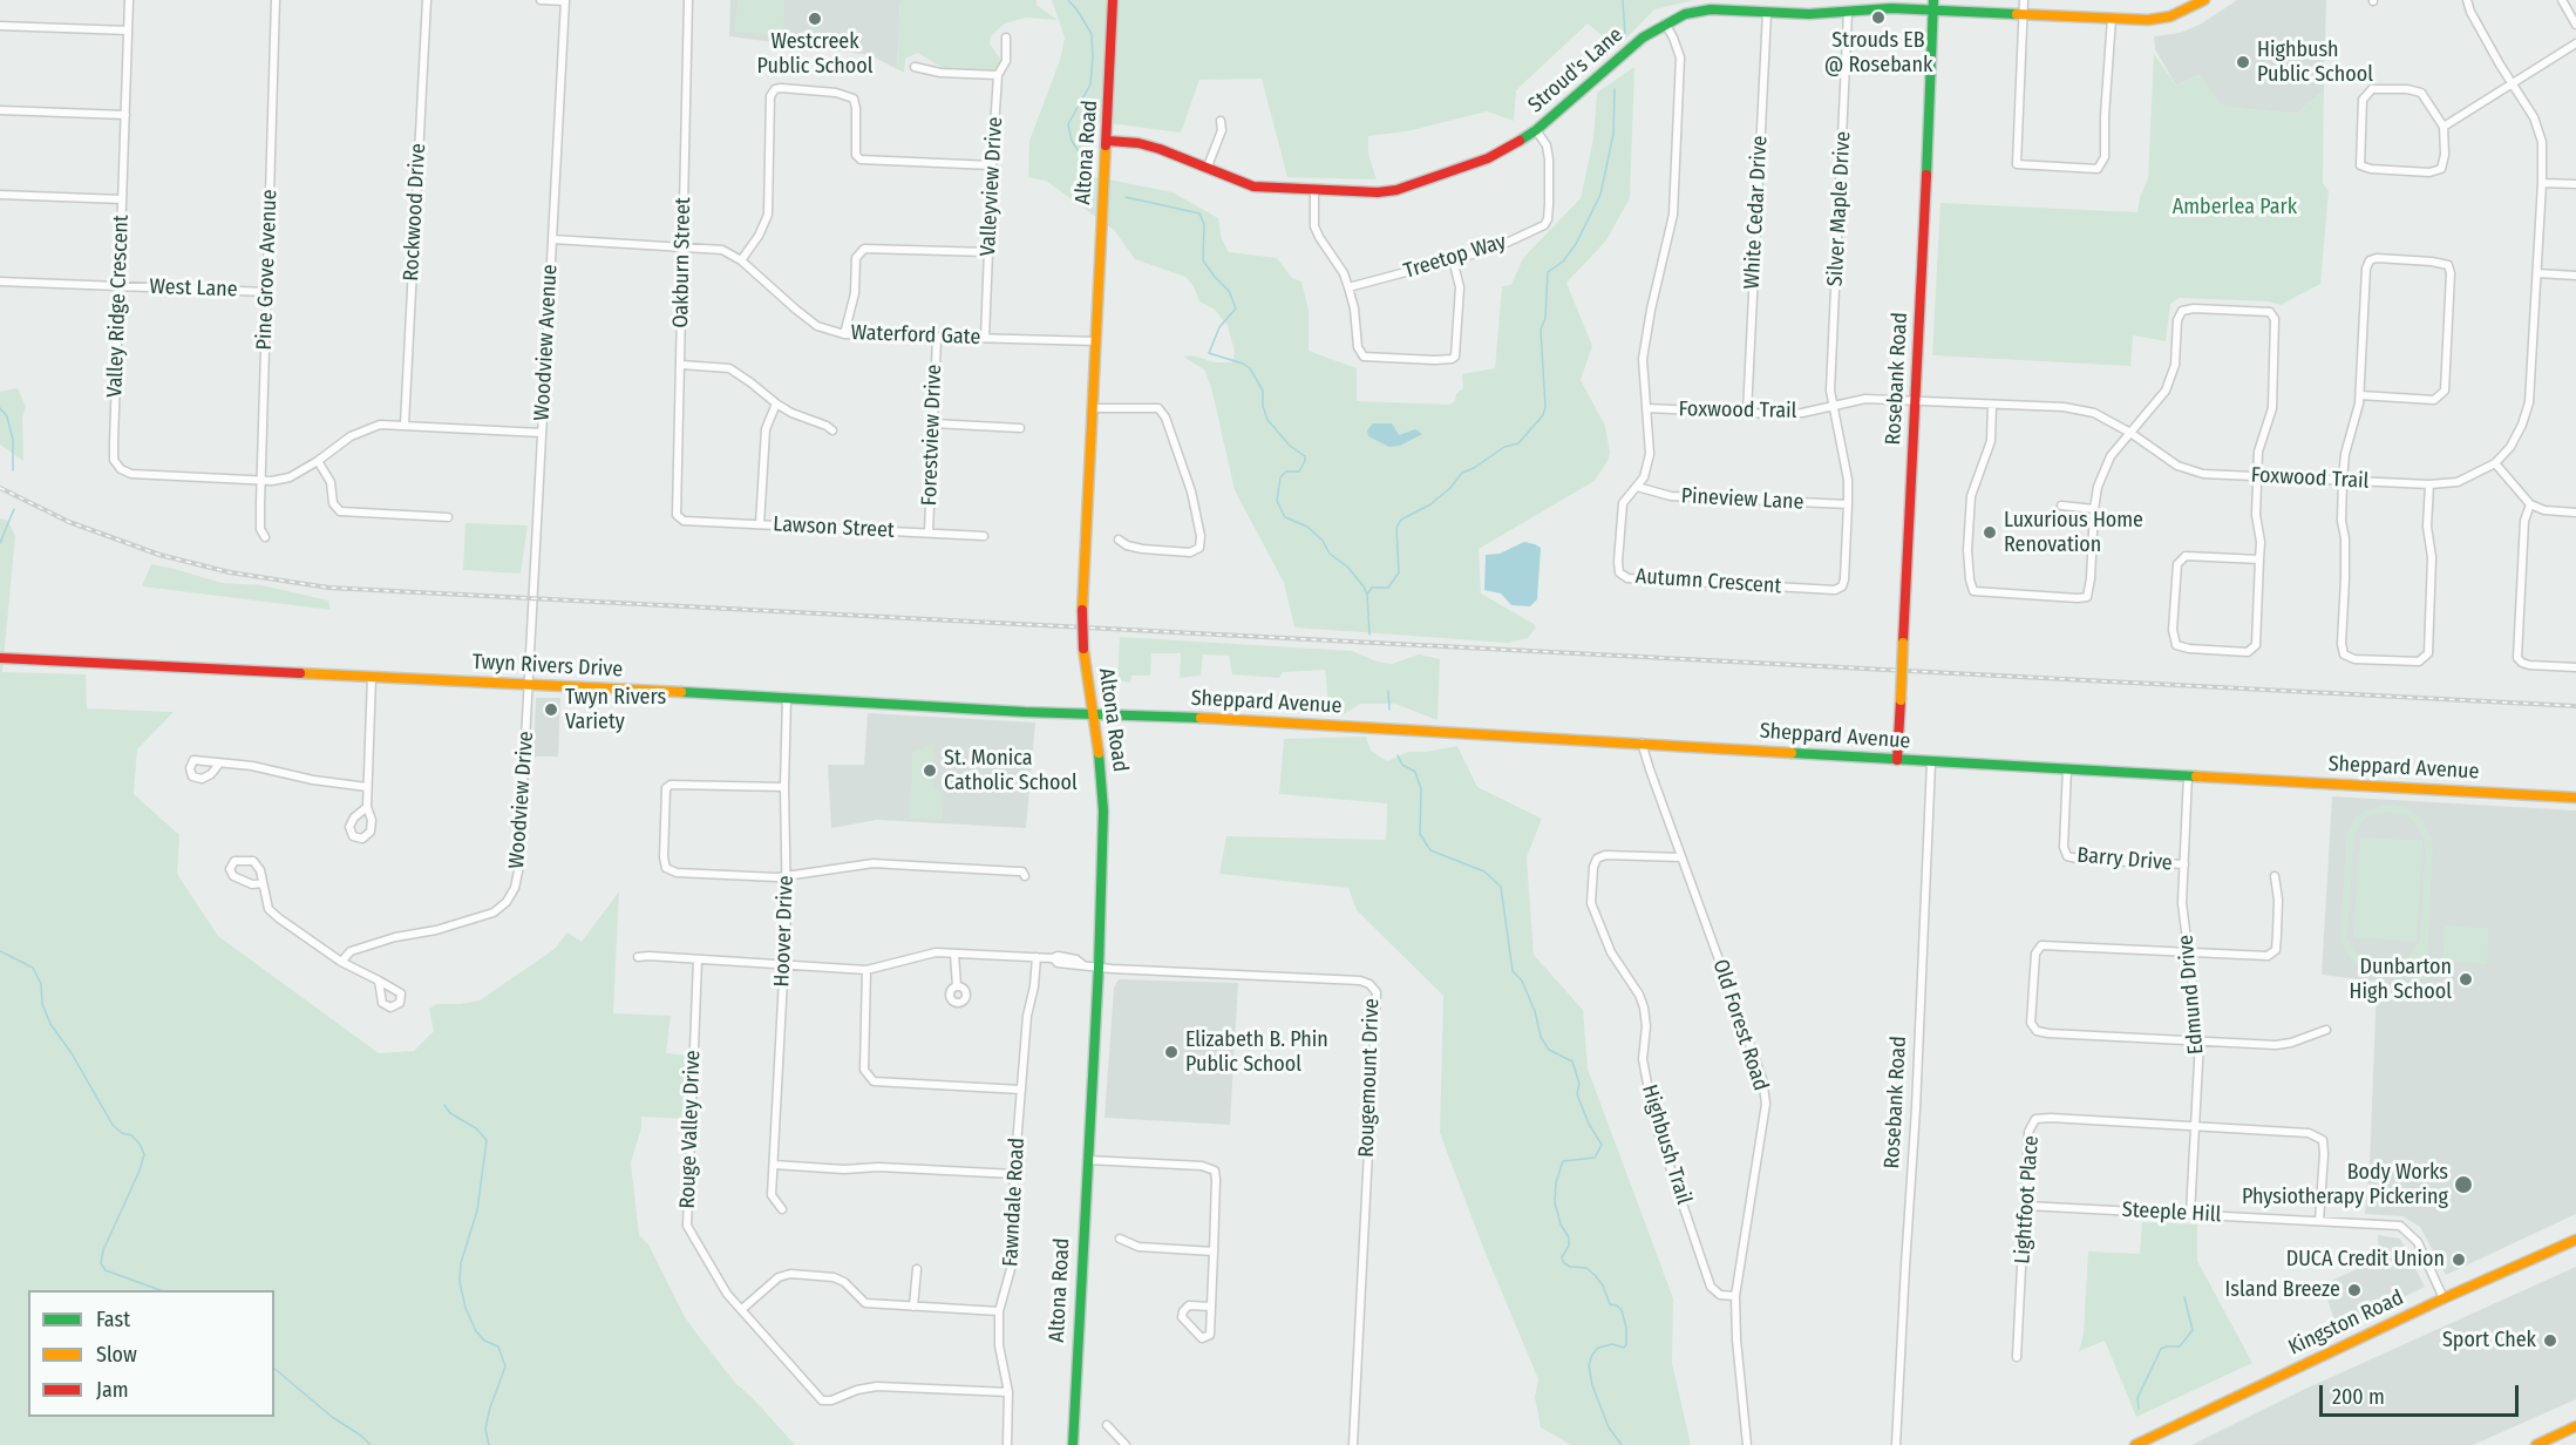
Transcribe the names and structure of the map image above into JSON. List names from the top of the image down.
{
  "streets": {
    "main road": [
      "Stroud's Lane",
      "Altona Road",
      "Rosebank Road",
      "Twyn Rivers Drive",
      "Sheppard Avenue",
      "Kingston Road"
    ],
    "street": [
      "Valleyview Drive",
      "Silver Maple Drive",
      "Rockwood Drive",
      "White Cedar Drive",
      "Treetop Way",
      "Oakburn Street",
      "Pine Grove Avenue",
      "West Lane",
      "Valley Ridge Crescent",
      "Waterford Gate",
      "Woodview Avenue",
      "Foxwood Trail",
      "Forestview Drive",
      "Pineview Lane",
      "Lawson Street",
      "Autumn Crescent",
      "Woodview Drive",
      "Barry Drive",
      "Hoover Drive",
      "Edmund Drive",
      "Old Forest Road",
      "Rougemount Drive",
      "Rouge Valley Drive",
      "Highbush Trail",
      "Lightfoot Place",
      "Fawndale Road",
      "Steeple Hill"
    ]
  },
  "crossings": [
    ["Stroud's Lane", "Altona Road"],
    ["Stroud's Lane", "Silver Maple Drive"],
    ["Stroud's Lane", "White Cedar Drive"],
    ["Stroud's Lane", "Treetop Way"],
    ["Stroud's Lane", "Rosebank Road"],
    ["Stroud's Lane", "Autumn Crescent"],
    ["Altona Road", "Waterford Gate"],
    ["Altona Road", "Twyn Rivers Drive"],
    ["Altona Road", "Sheppard Avenue"],
    ["Altona Road", "Rougemount Drive"],
    ["Valleyview Drive", "Waterford Gate"],
    ["Silver Maple Drive", "Foxwood Trail"],
    ["Silver Maple Drive", "Autumn Crescent"],
    ["White Cedar Drive", "Foxwood Trail"],
    ["Oakburn Street", "Waterford Gate"],
    ["Oakburn Street", "Lawson Street"],
    ["Pine Grove Avenue", "West Lane"],
    ["Pine Grove Avenue", "Valley Ridge Crescent"],
    ["West Lane", "Valley Ridge Crescent"],
    ["Waterford Gate", "Woodview Avenue"],
    ["Waterford Gate", "Forestview Drive"],
    ["Woodview Avenue", "Twyn Rivers Drive"],
    ["Woodview Avenue", "Woodview Drive"],
    ["Rosebank Road", "Foxwood Trail"],
    ["Rosebank Road", "Sheppard Avenue"],
    ["Foxwood Trail", "Autumn Crescent"],
    ["Forestview Drive", "Lawson Street"],
    ["Pineview Lane", "Autumn Crescent"],
    ["Twyn Rivers Drive", "Sheppard Avenue"],
    ["Twyn Rivers Drive", "Woodview Drive"],
    ["Twyn Rivers Drive", "Hoover Drive"],
    ["Sheppard Avenue", "Barry Drive"],
    ["Sheppard Avenue", "Edmund Drive"],
    ["Sheppard Avenue", "Old Forest Road"],
    ["Barry Drive", "Edmund Drive"],
    ["Edmund Drive", "Lightfoot Place"],
    ["Edmund Drive", "Steeple Hill"],
    ["Old Forest Road", "Highbush Trail"],
    ["Rouge Valley Drive", "Fawndale Road"],
    ["Lightfoot Place", "Steeple Hill"],
    ["Steeple Hill", "Kingston Road"]
  ],
  "parks": ["Amberlea Park"],
  "places": [
    "Strouds EB @ Rosebank",
    "Westcreek Public School",
    "Highbush Public School",
    "Luxurious Home Renovation",
    "Twyn Rivers Variety",
    "St. Monica Catholic School",
    "Dunbarton High School",
    "Elizabeth B. Phin Public School",
    "Body Works Physiotherapy Pickering",
    "DUCA Credit Union",
    "Island Breeze",
    "Sport Chek"
  ],
  "legend": ["Fast", "Slow", "Jam"],
  "scale_bar": "200 m"
}
